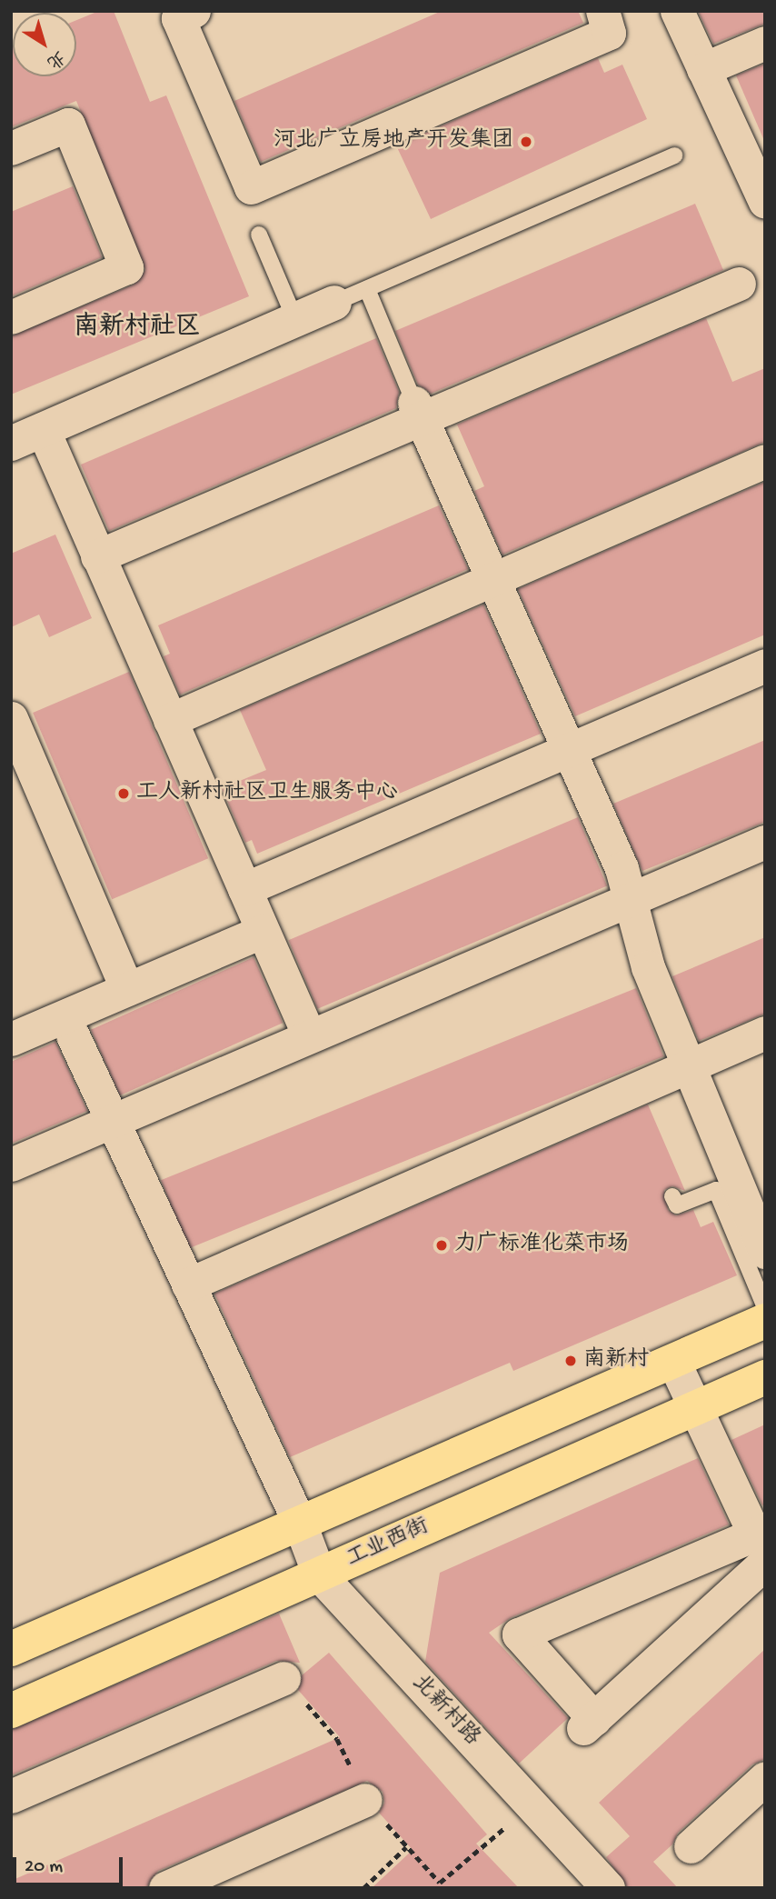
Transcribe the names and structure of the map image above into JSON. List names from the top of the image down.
{
  "streets": {
    "main road": ["工业西街"],
    "street": ["北新村路"]
  },
  "crossings": [
    ["工业西街", "北新村路"]
  ],
  "districts": ["南新村社区"],
  "places": [
    "河北广立房地产开发集团",
    "工人新村社区卫生服务中心",
    "力广标准化菜市场",
    "南新村"
  ],
  "scale_bar": "20 m",
  "north": "bottom right"
}
